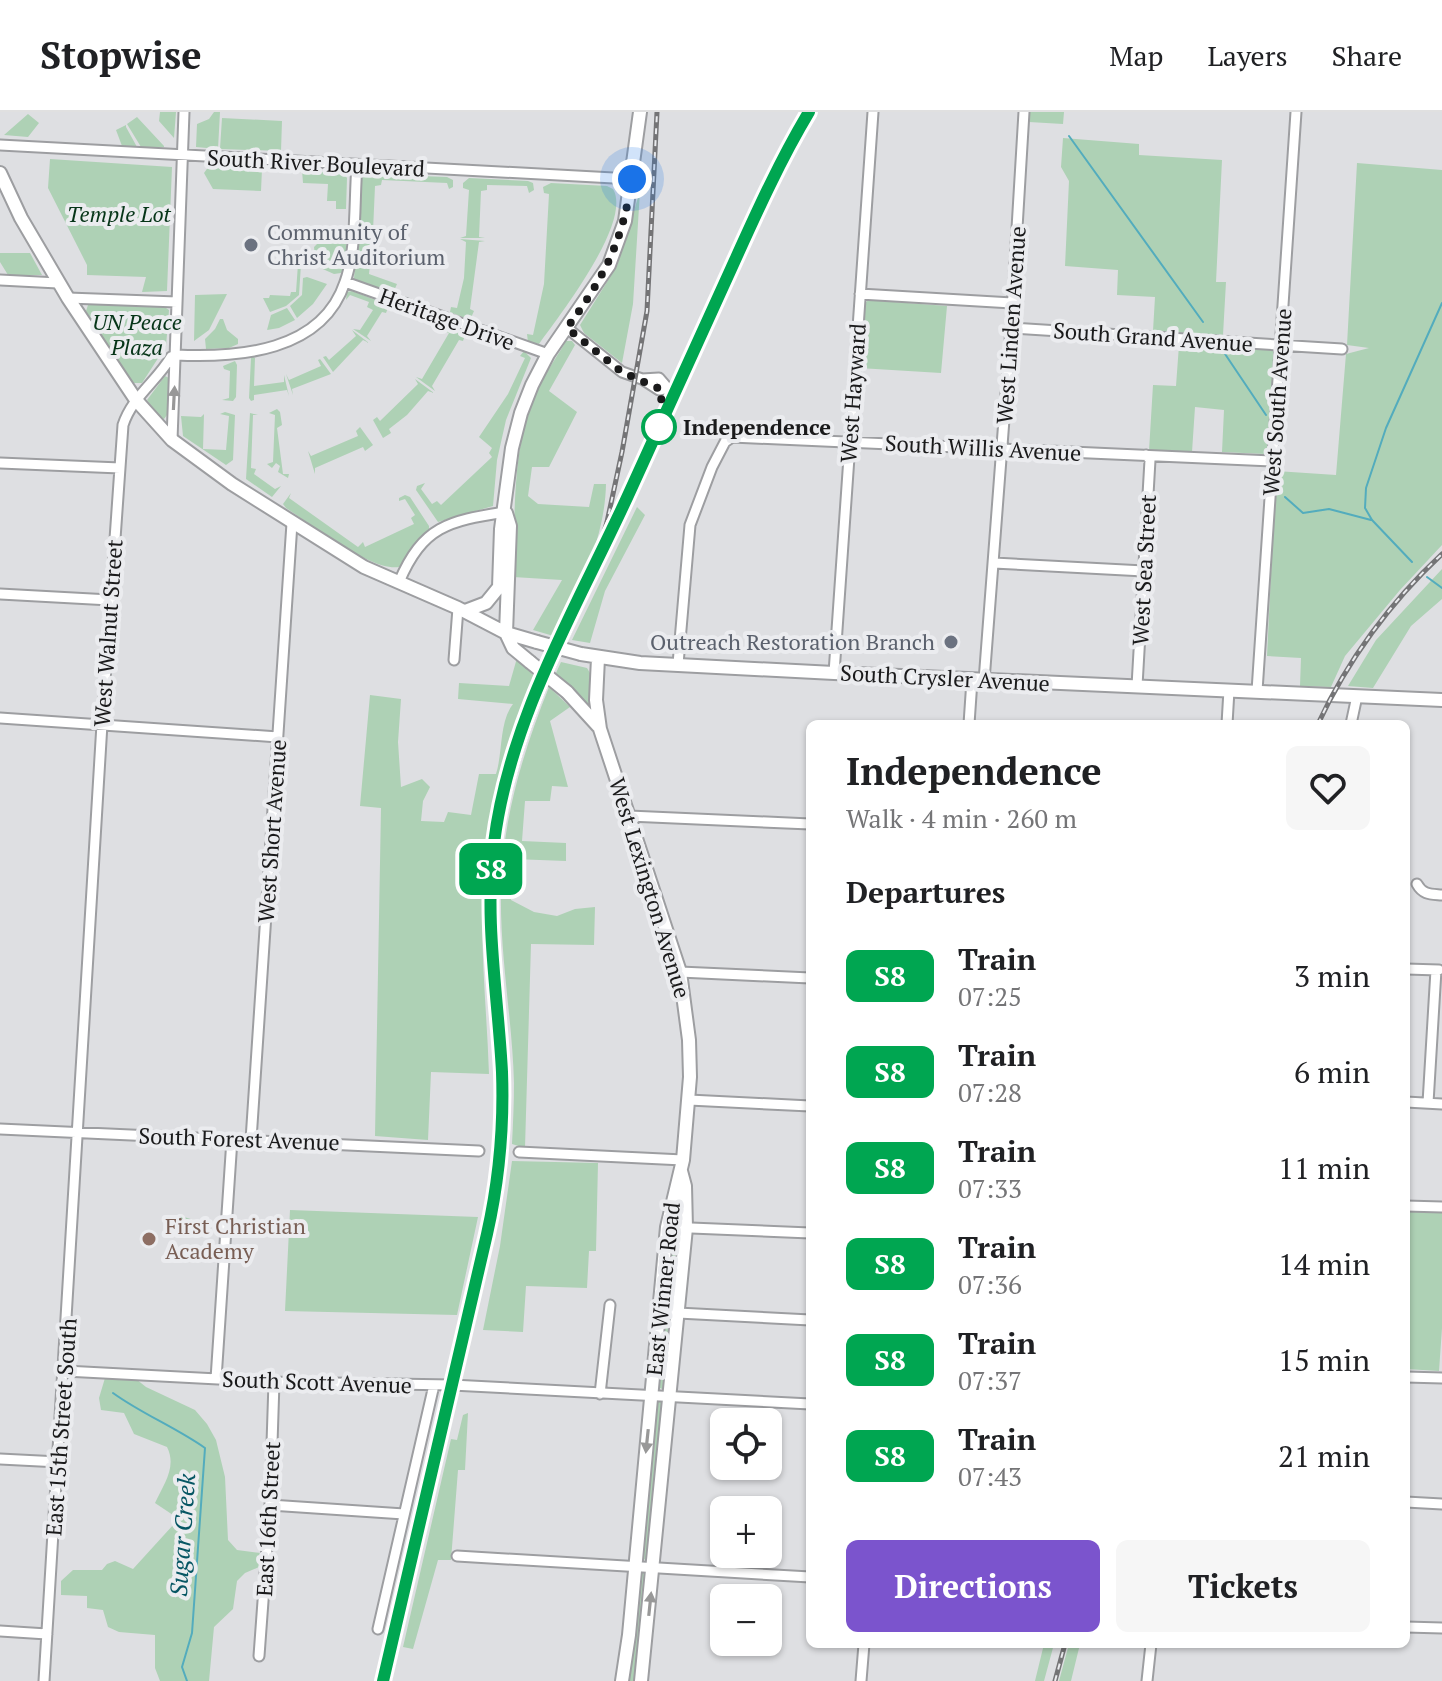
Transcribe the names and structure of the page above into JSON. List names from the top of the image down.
{
  "streets": {
    "street": [
      "South River Boulevard",
      "Heritage Drive",
      "West Linden Avenue",
      "South Grand Avenue",
      "West Hayward",
      "West South Avenue",
      "South Willis Avenue",
      "West Sea Street",
      "West Walnut Street",
      "South Crysler Avenue",
      "West Short Avenue",
      "West Lexington Avenue",
      "South Forest Avenue",
      "East Winner Road",
      "South Scott Avenue",
      "East 15th Street South",
      "East 16th Street"
    ]
  },
  "crossings": [
    ["West Linden Avenue", "South Grand Avenue"],
    ["West Linden Avenue", "South Willis Avenue"],
    ["West Linden Avenue", "South Crysler Avenue"],
    ["South Grand Avenue", "West South Avenue"],
    ["West Hayward", "South Willis Avenue"],
    ["West Hayward", "South Crysler Avenue"],
    ["West South Avenue", "South Willis Avenue"],
    ["West South Avenue", "South Crysler Avenue"],
    ["South Willis Avenue", "West Sea Street"],
    ["South Willis Avenue", "South Crysler Avenue"],
    ["West Sea Street", "South Crysler Avenue"],
    ["West Walnut Street", "South Forest Avenue"],
    ["West Walnut Street", "East 15th Street South"],
    ["South Crysler Avenue", "West Lexington Avenue"],
    ["West Short Avenue", "South Forest Avenue"],
    ["West Lexington Avenue", "East Winner Road"],
    ["East Winner Road", "South Scott Avenue"],
    ["South Scott Avenue", "East 15th Street South"],
    ["South Scott Avenue", "East 16th Street"]
  ],
  "water": ["Sugar Creek"],
  "parks": ["Temple Lot", "UN Peace Plaza"],
  "places": [
    "Community of Christ Auditorium",
    "Independence",
    "Outreach Restoration Branch",
    "First Christian Academy"
  ],
  "page": {
    "header": "Stopwise",
    "nav": ["Map", "Layers", "Share"],
    "on_map": "S8",
    "heading": [
      ["Independence", "Walk · 4 min · 260 m"],
      "Departures"
    ],
    "list": [
      {
        "mark": "S8",
        "name": "Train",
        "note": "07:25",
        "value": "3 min"
      },
      {
        "mark": "S8",
        "name": "Train",
        "note": "07:28",
        "value": "6 min"
      },
      {
        "mark": "S8",
        "name": "Train",
        "note": "07:33",
        "value": "11 min"
      },
      {
        "mark": "S8",
        "name": "Train",
        "note": "07:36",
        "value": "14 min"
      },
      {
        "mark": "S8",
        "name": "Train",
        "note": "07:37",
        "value": "15 min"
      },
      {
        "mark": "S8",
        "name": "Train",
        "note": "07:43",
        "value": "21 min"
      }
    ],
    "map_buttons": ["+", "−"],
    "buttons": ["Directions", "Tickets"]
  }
}
